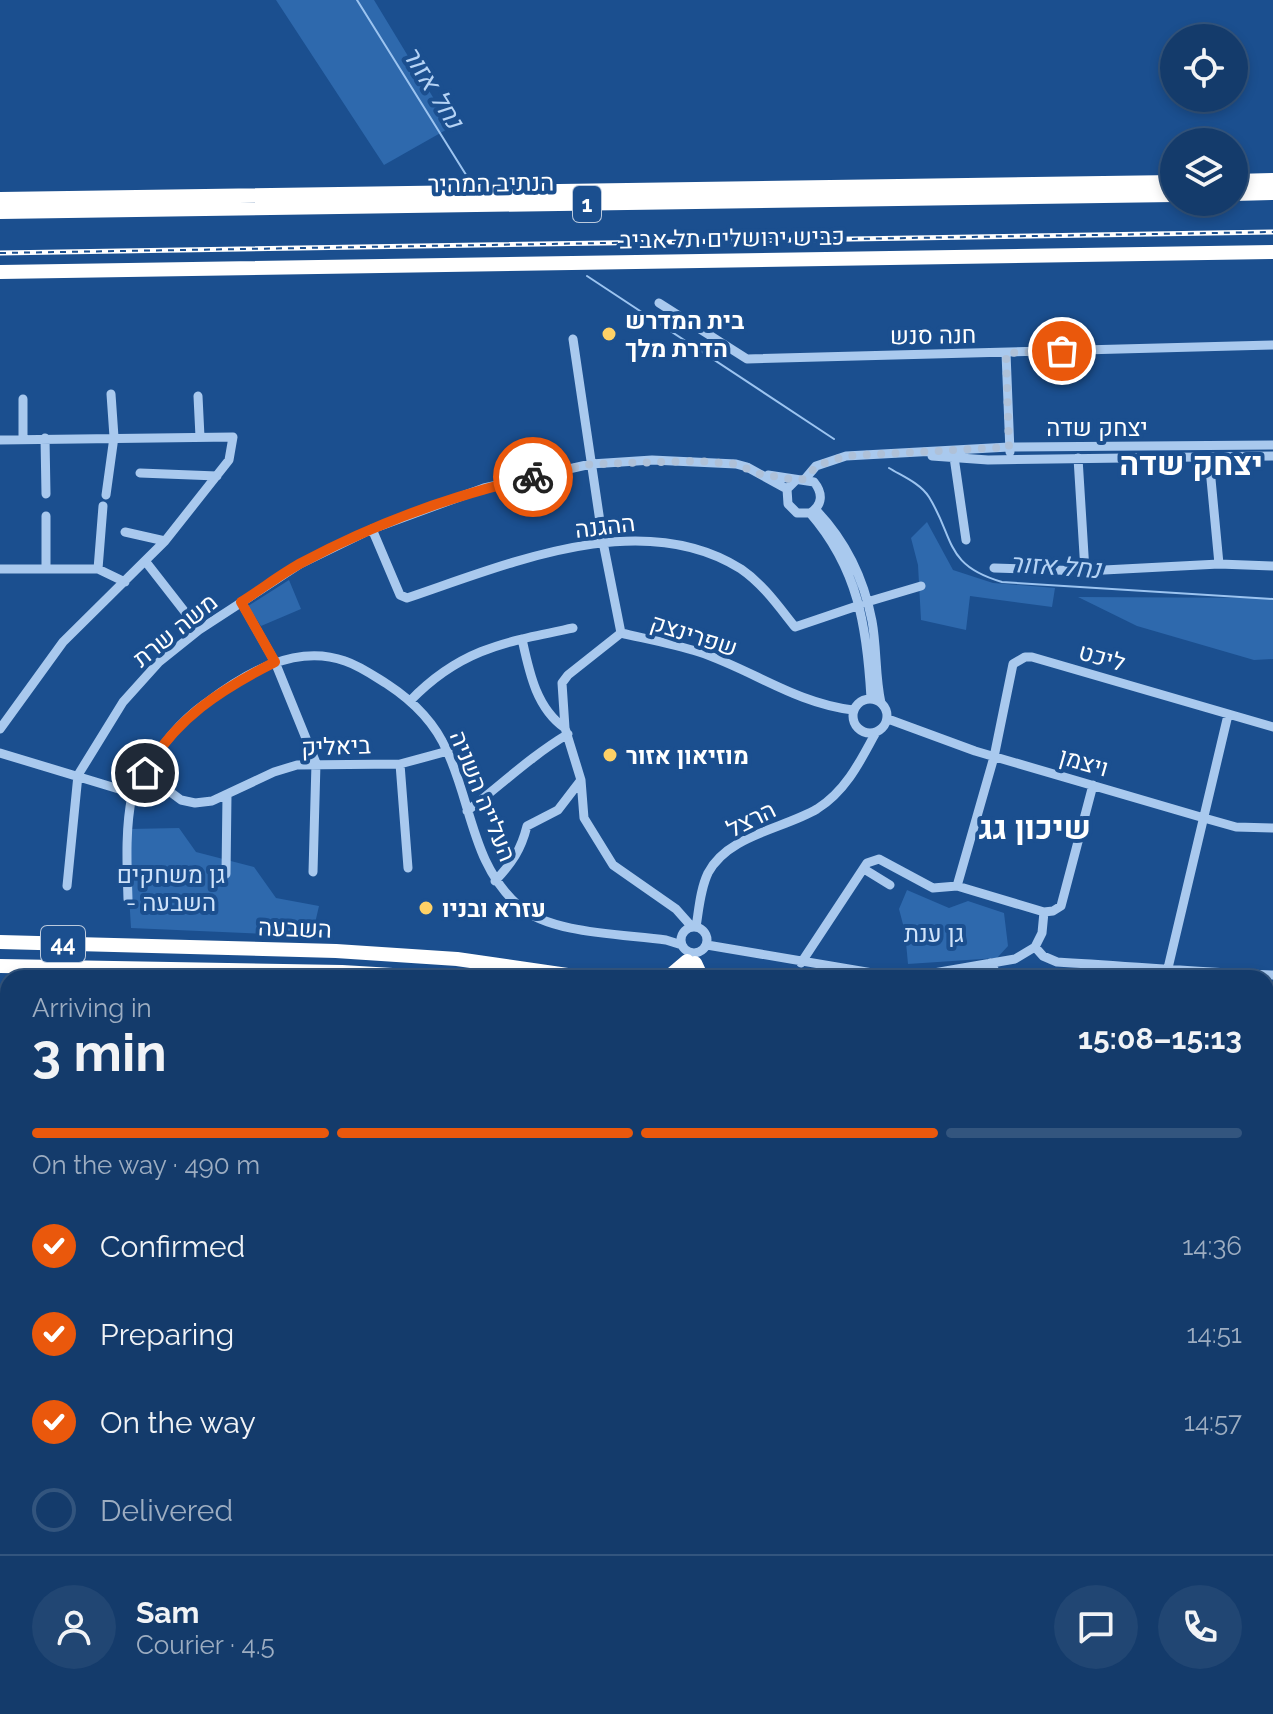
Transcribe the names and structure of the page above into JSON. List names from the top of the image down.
{
  "streets": {
    "highway": [
      "הנתיב המהיר",
      "1",
      "כביש ירושלים תל אביב",
      "השבעה",
      "44"
    ],
    "street": [
      "חנה סנש",
      "יצחק שדה",
      "ההגנה",
      "משה שרת",
      "שפרינצק",
      "ליכט",
      "ביאליק",
      "ויצמן",
      "העלייה השניה",
      "הרצל"
    ]
  },
  "crossings": [
    ["יצחק שדה", "משה שרת"],
    ["ההגנה", "משה שרת"],
    ["ההגנה", "שפרינצק"],
    ["משה שרת", "שפרינצק"],
    ["שפרינצק", "ויצמן"],
    ["שפרינצק", "הרצל"],
    ["ליכט", "ויצמן"],
    ["ביאליק", "העלייה השניה"],
    ["ויצמן", "הרצל"],
    ["העלייה השניה", "הרצל"]
  ],
  "districts": ["יצחק שדה", "שיכון גג"],
  "water": ["נחל אזור"],
  "parks": ["גן משחקים - השבעה", "גן ענת"],
  "places": ["בית המדרש הדרת מלך", "מוזיאון אזור", "עזרא ובניו"],
  "page": {
    "heading": ["3 min", "Arriving in", "15:08–15:13"],
    "panel": ["Sam", "Courier · 4.5"],
    "bar": "On the way · 490 m",
    "list": [
      ["Confirmed", "14:36"],
      ["Preparing", "14:51"],
      ["On the way", "14:57"],
      "Delivered"
    ]
  }
}
